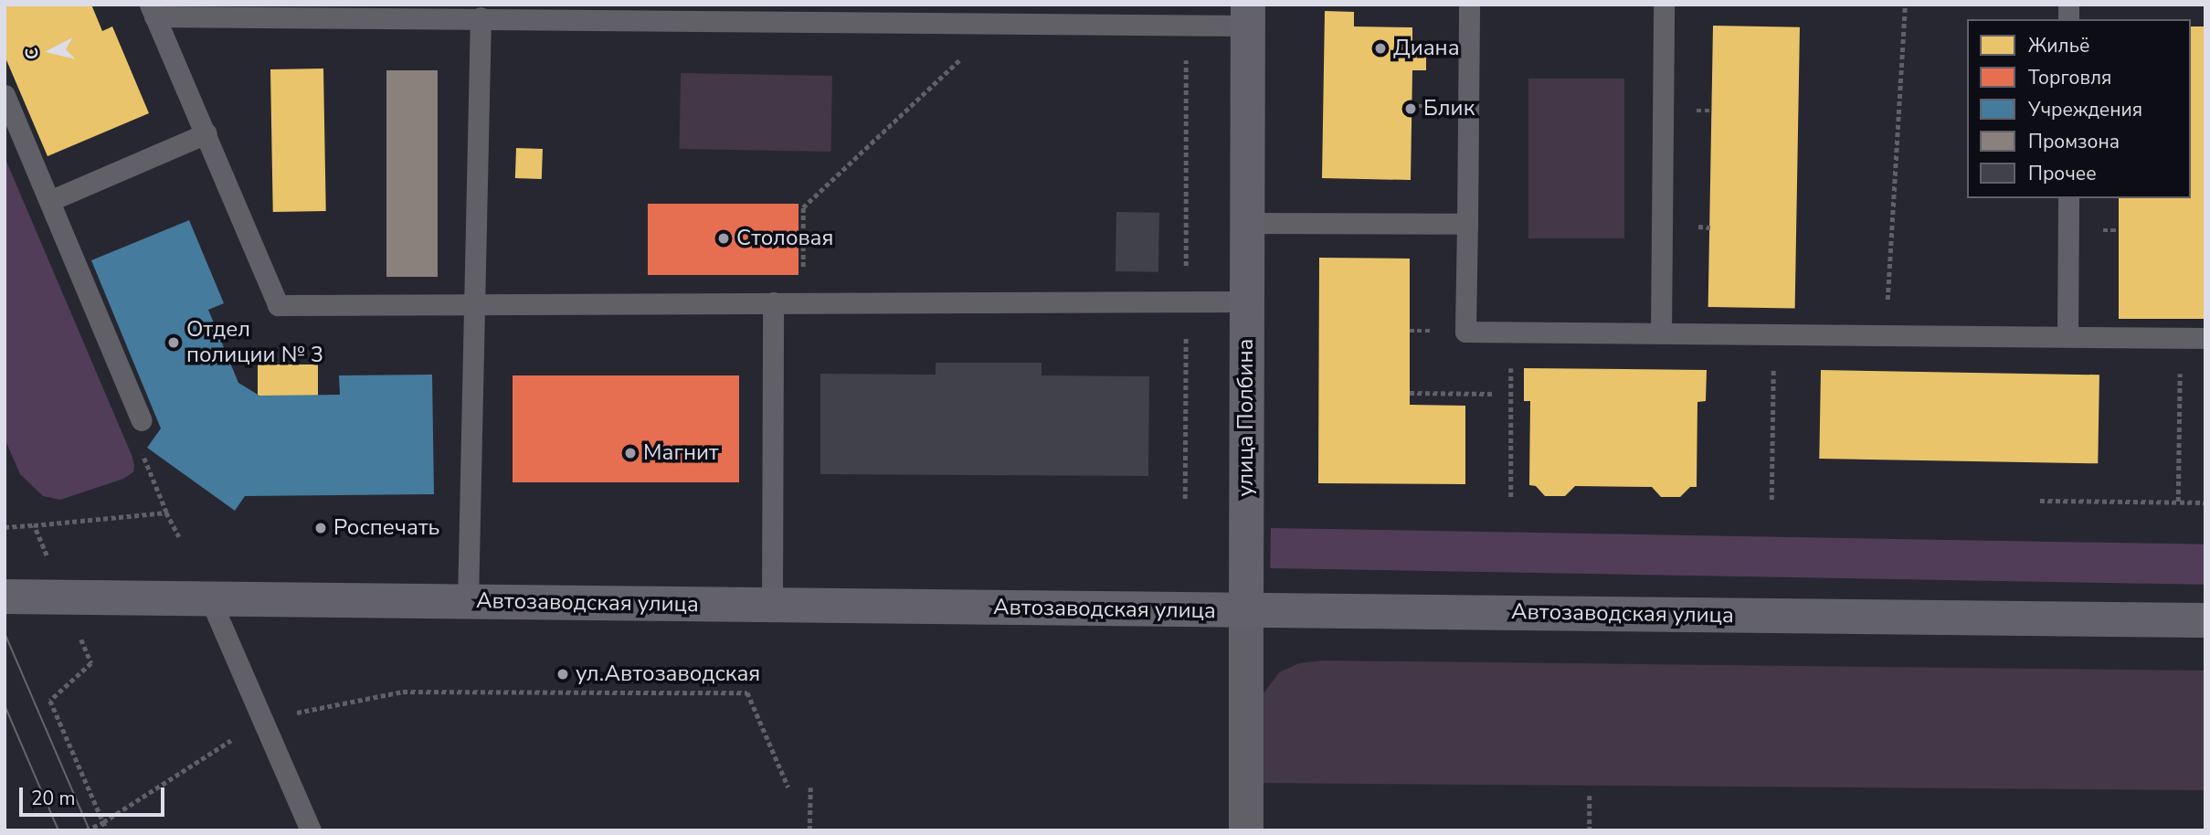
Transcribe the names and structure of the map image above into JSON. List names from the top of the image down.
{
  "streets": {
    "street": ["улица Полбина", "Автозаводская улица"]
  },
  "crossings": [
    ["улица Полбина", "Автозаводская улица"]
  ],
  "places": [
    "Диана",
    "Блик",
    "Столовая",
    "Отдел полиции № 3",
    "Магнит",
    "Роспечать",
    "ул.Автозаводская"
  ],
  "legend": [
    "Жильё",
    "Торговля",
    "Учреждения",
    "Промзона",
    "Прочее"
  ],
  "scale_bar": "20 m",
  "north": "left"
}
